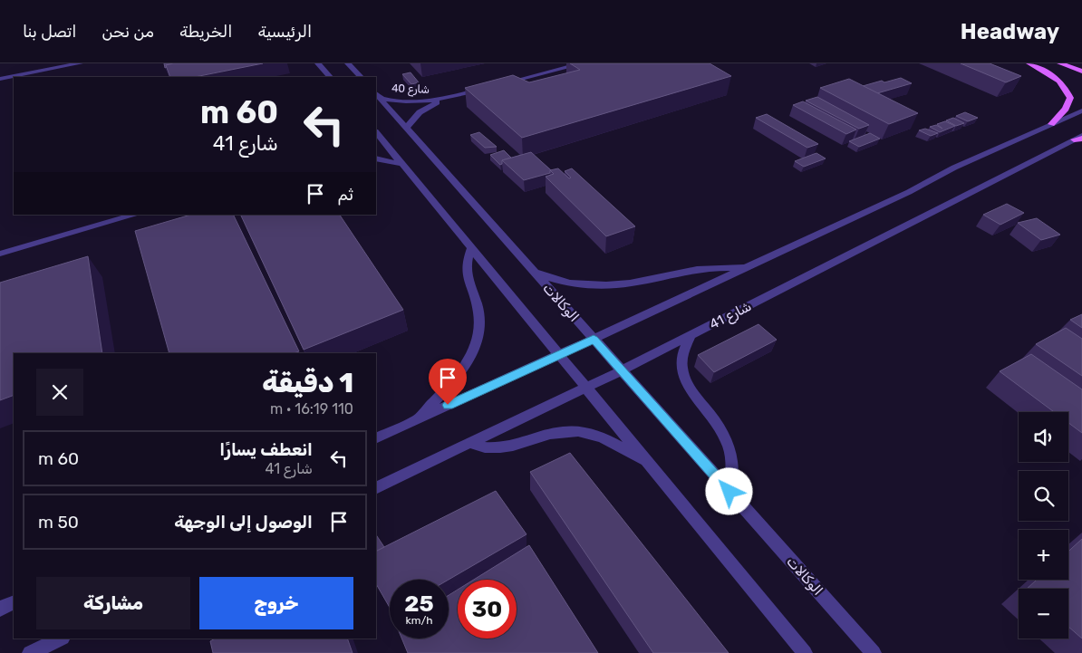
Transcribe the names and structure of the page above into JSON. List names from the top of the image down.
{
  "streets": {
    "street": ["شارع 40", "الوكالات", "شارع 41"]
  },
  "crossings": [
    ["شارع 40", "الوكالات"],
    ["الوكالات", "شارع 41"]
  ],
  "page": {
    "header": "Headway",
    "nav": [
      "الرئيسية",
      "الخريطة",
      "من نحن",
      "اتصل بنا"
    ],
    "turn": ["60 m", "شارع 41"],
    "then": "ثم",
    "heading": ["1 دقيقة", "110 m · 16:19"],
    "map_buttons": ["+", "−"],
    "list": [
      {
        "name": "انعطف يسارًا",
        "note": "شارع 41",
        "value": "60 m"
      },
      {
        "name": "الوصول إلى الوجهة",
        "value": "50 m"
      }
    ],
    "buttons": ["خروج", "مشاركة"],
    "speed": "25 km/h",
    "limit": "30"
  }
}
